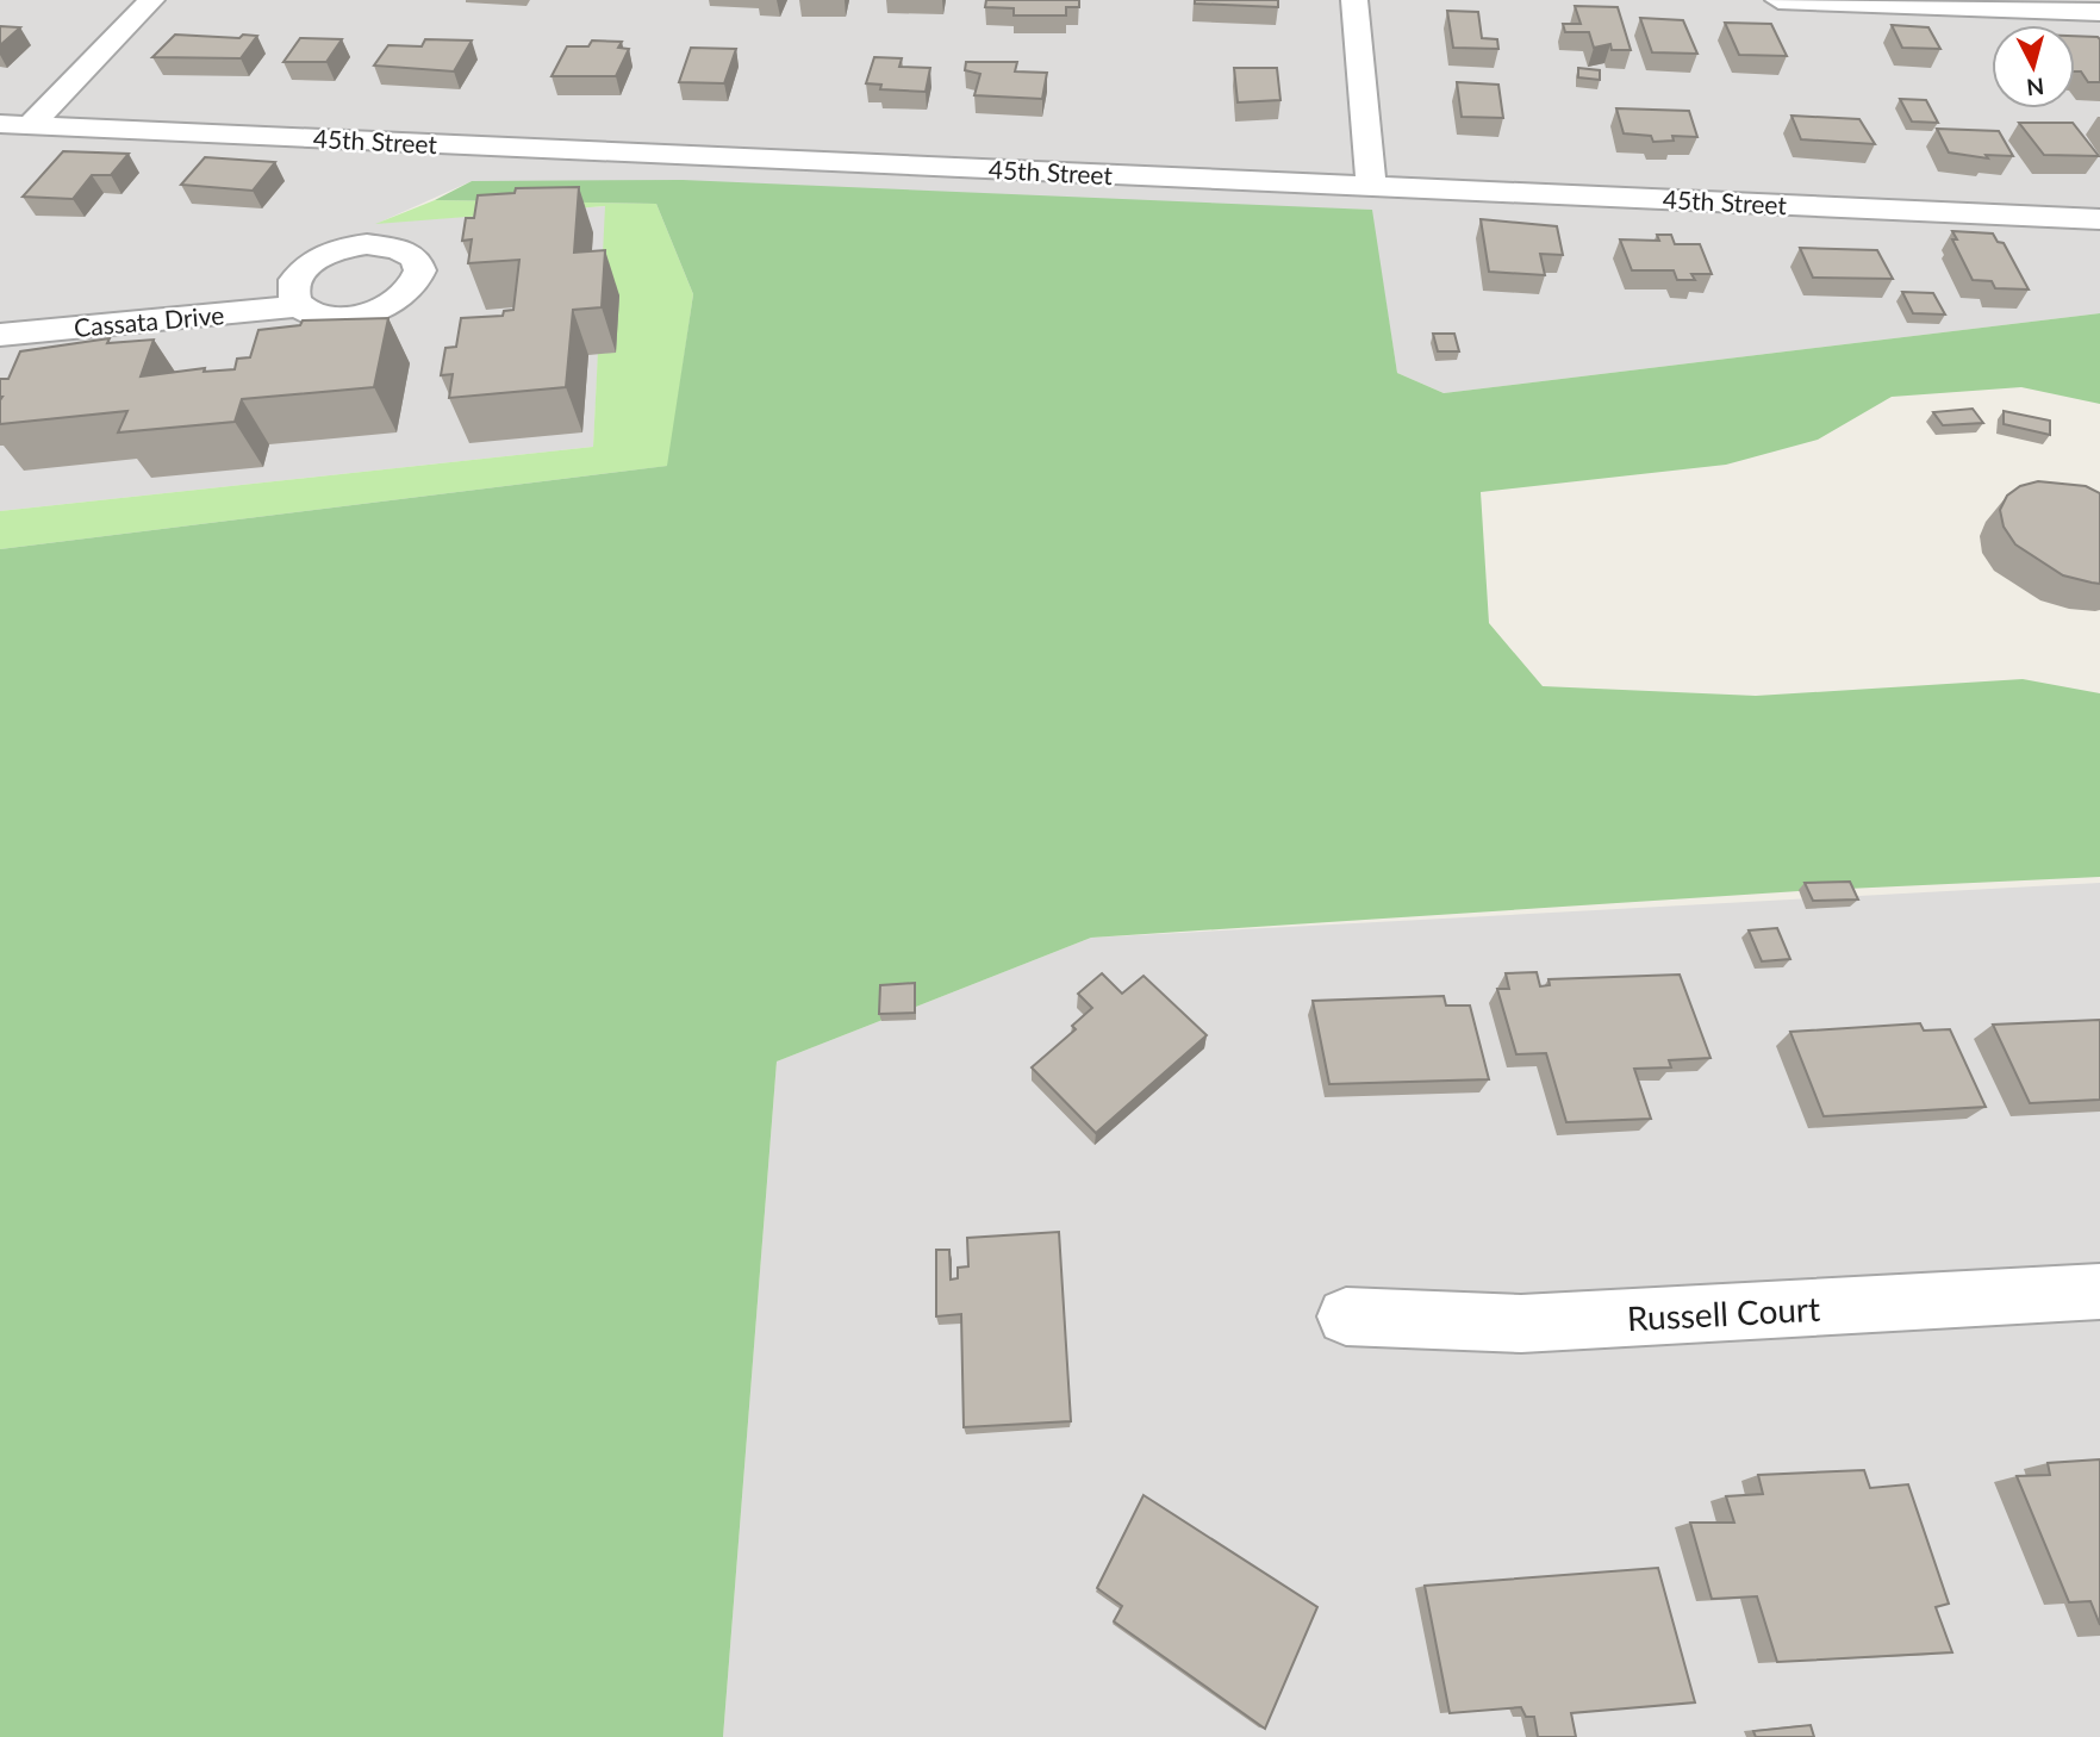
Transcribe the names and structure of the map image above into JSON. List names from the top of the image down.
{
  "streets": {
    "street": ["45th Street", "Cassata Drive", "Russell Court"]
  },
  "north": "bottom"
}
